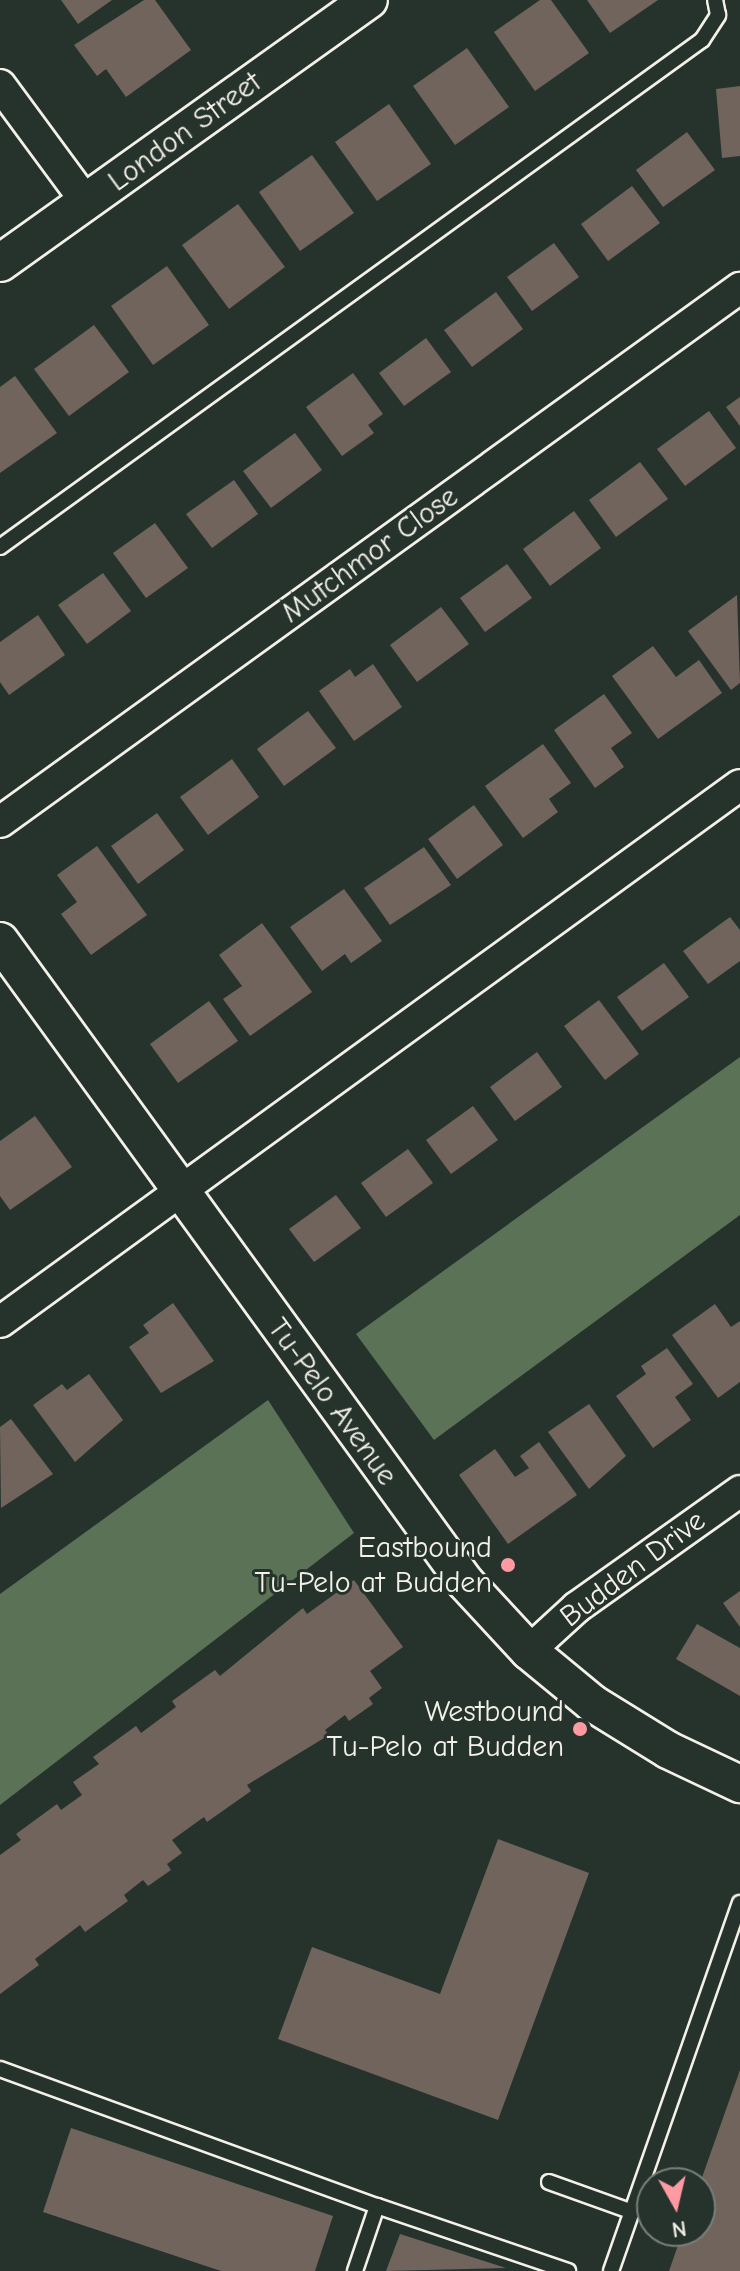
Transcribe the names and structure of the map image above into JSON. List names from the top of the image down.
{
  "streets": {
    "street": [
      "London Street",
      "Mutchmor Close",
      "Tu-Pelo Avenue",
      "Budden Drive"
    ]
  },
  "crossings": [
    ["Tu-Pelo Avenue", "Budden Drive"]
  ],
  "places": ["Eastbound Tu-Pelo at Budden", "Westbound Tu-Pelo at Budden"],
  "north": "bottom"
}
